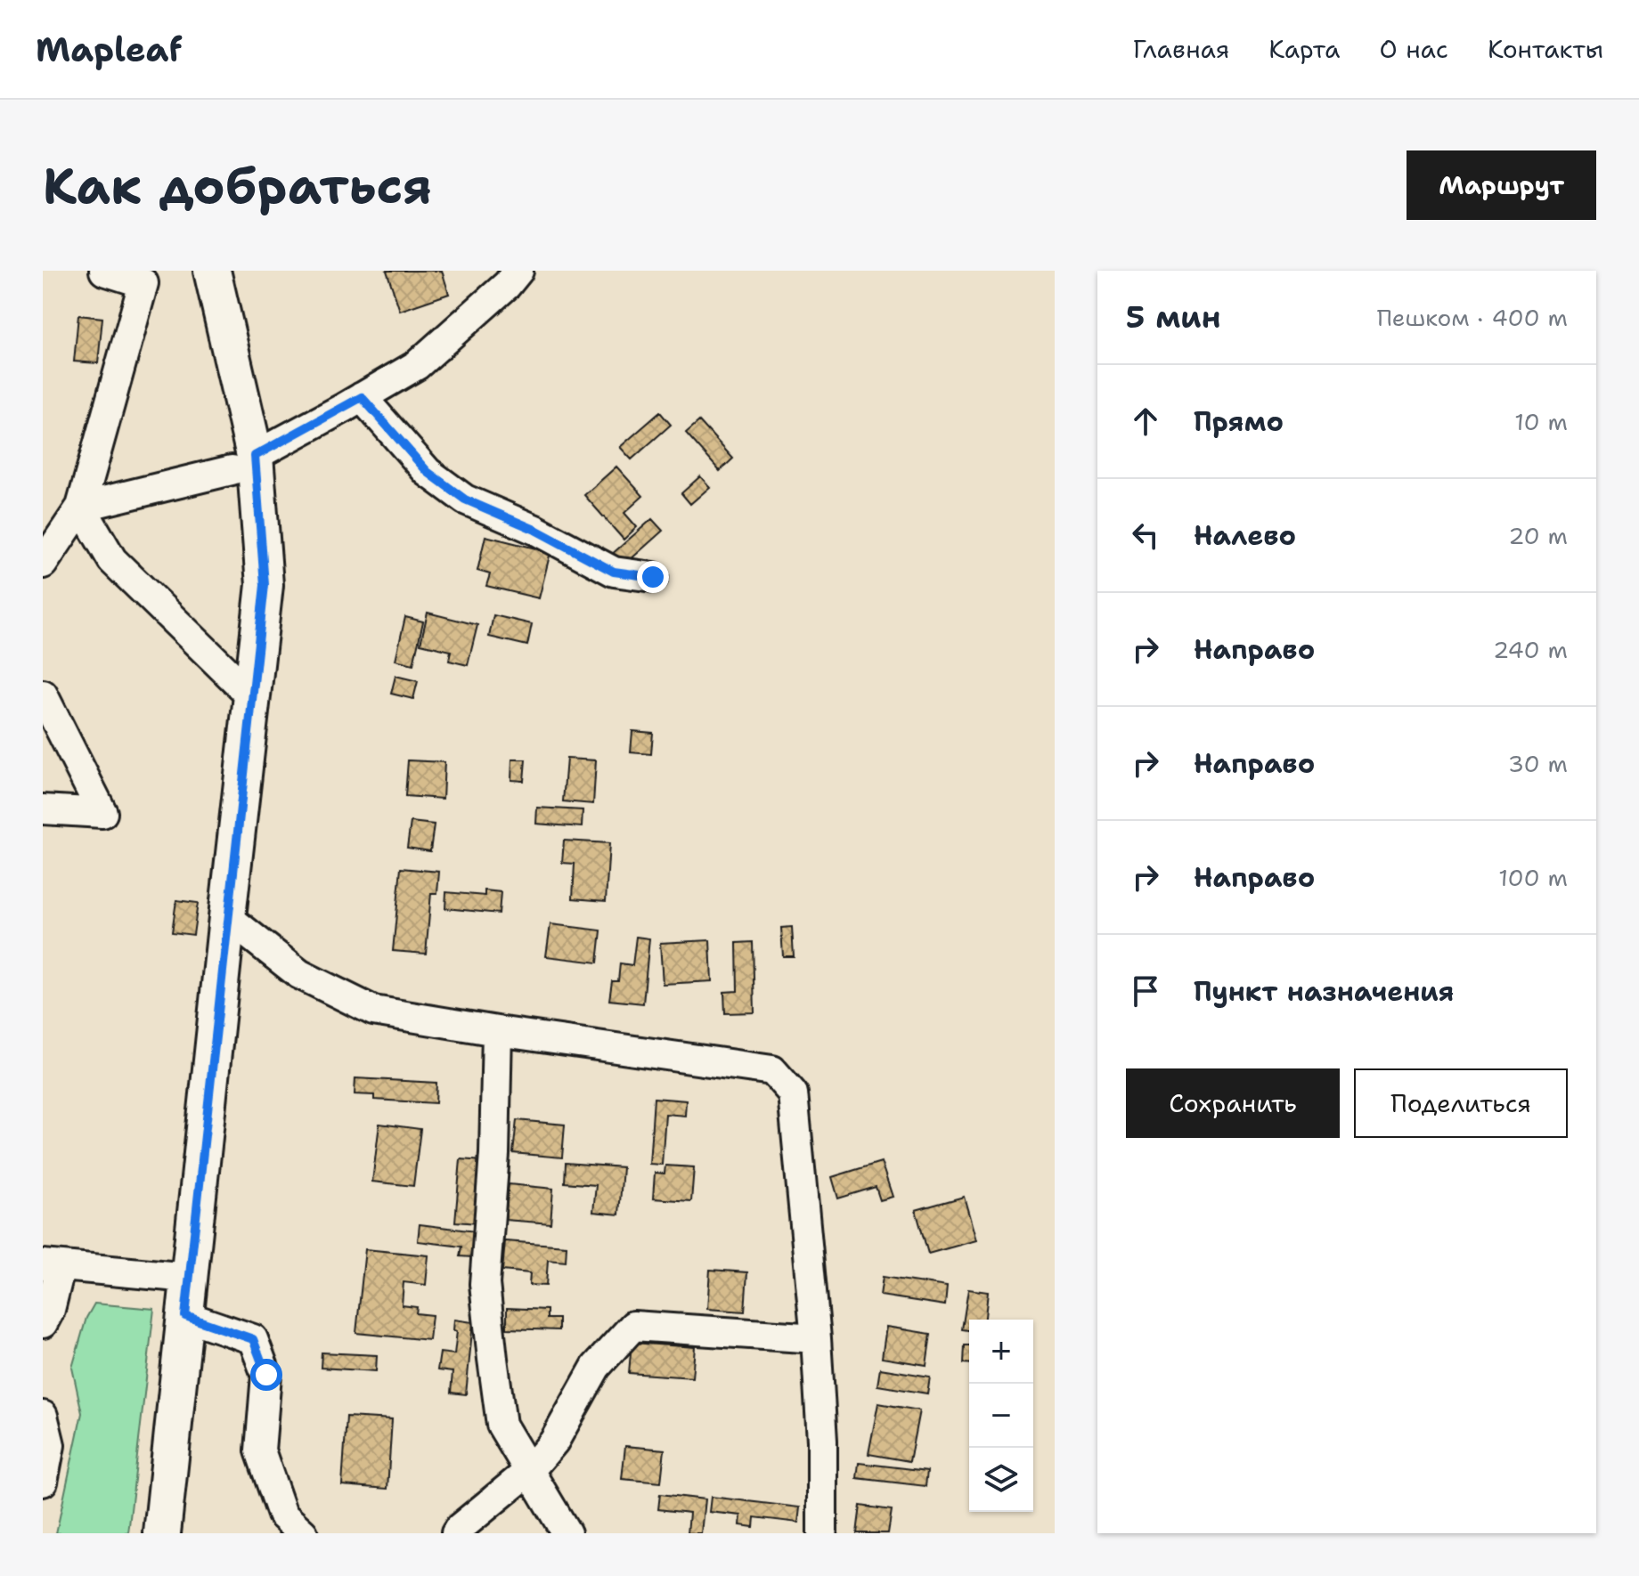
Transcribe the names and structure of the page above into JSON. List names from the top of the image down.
{
  "page": {
    "header": "Mapleaf",
    "nav": [
      "Главная",
      "Карта",
      "О нас",
      "Контакты"
    ],
    "buttons": [
      "Маршрут",
      ["Сохранить", "Поделиться"]
    ],
    "title": "Как добраться",
    "heading": ["5 мин", "Пешком · 400 m"],
    "list": [
      ["Прямо", "10 m"],
      ["Налево", "20 m"],
      ["Направо", "240 m"],
      ["Направо", "30 m"],
      ["Направо", "100 m"],
      "Пункт назначения"
    ],
    "map_buttons": ["+", "−"]
  }
}
